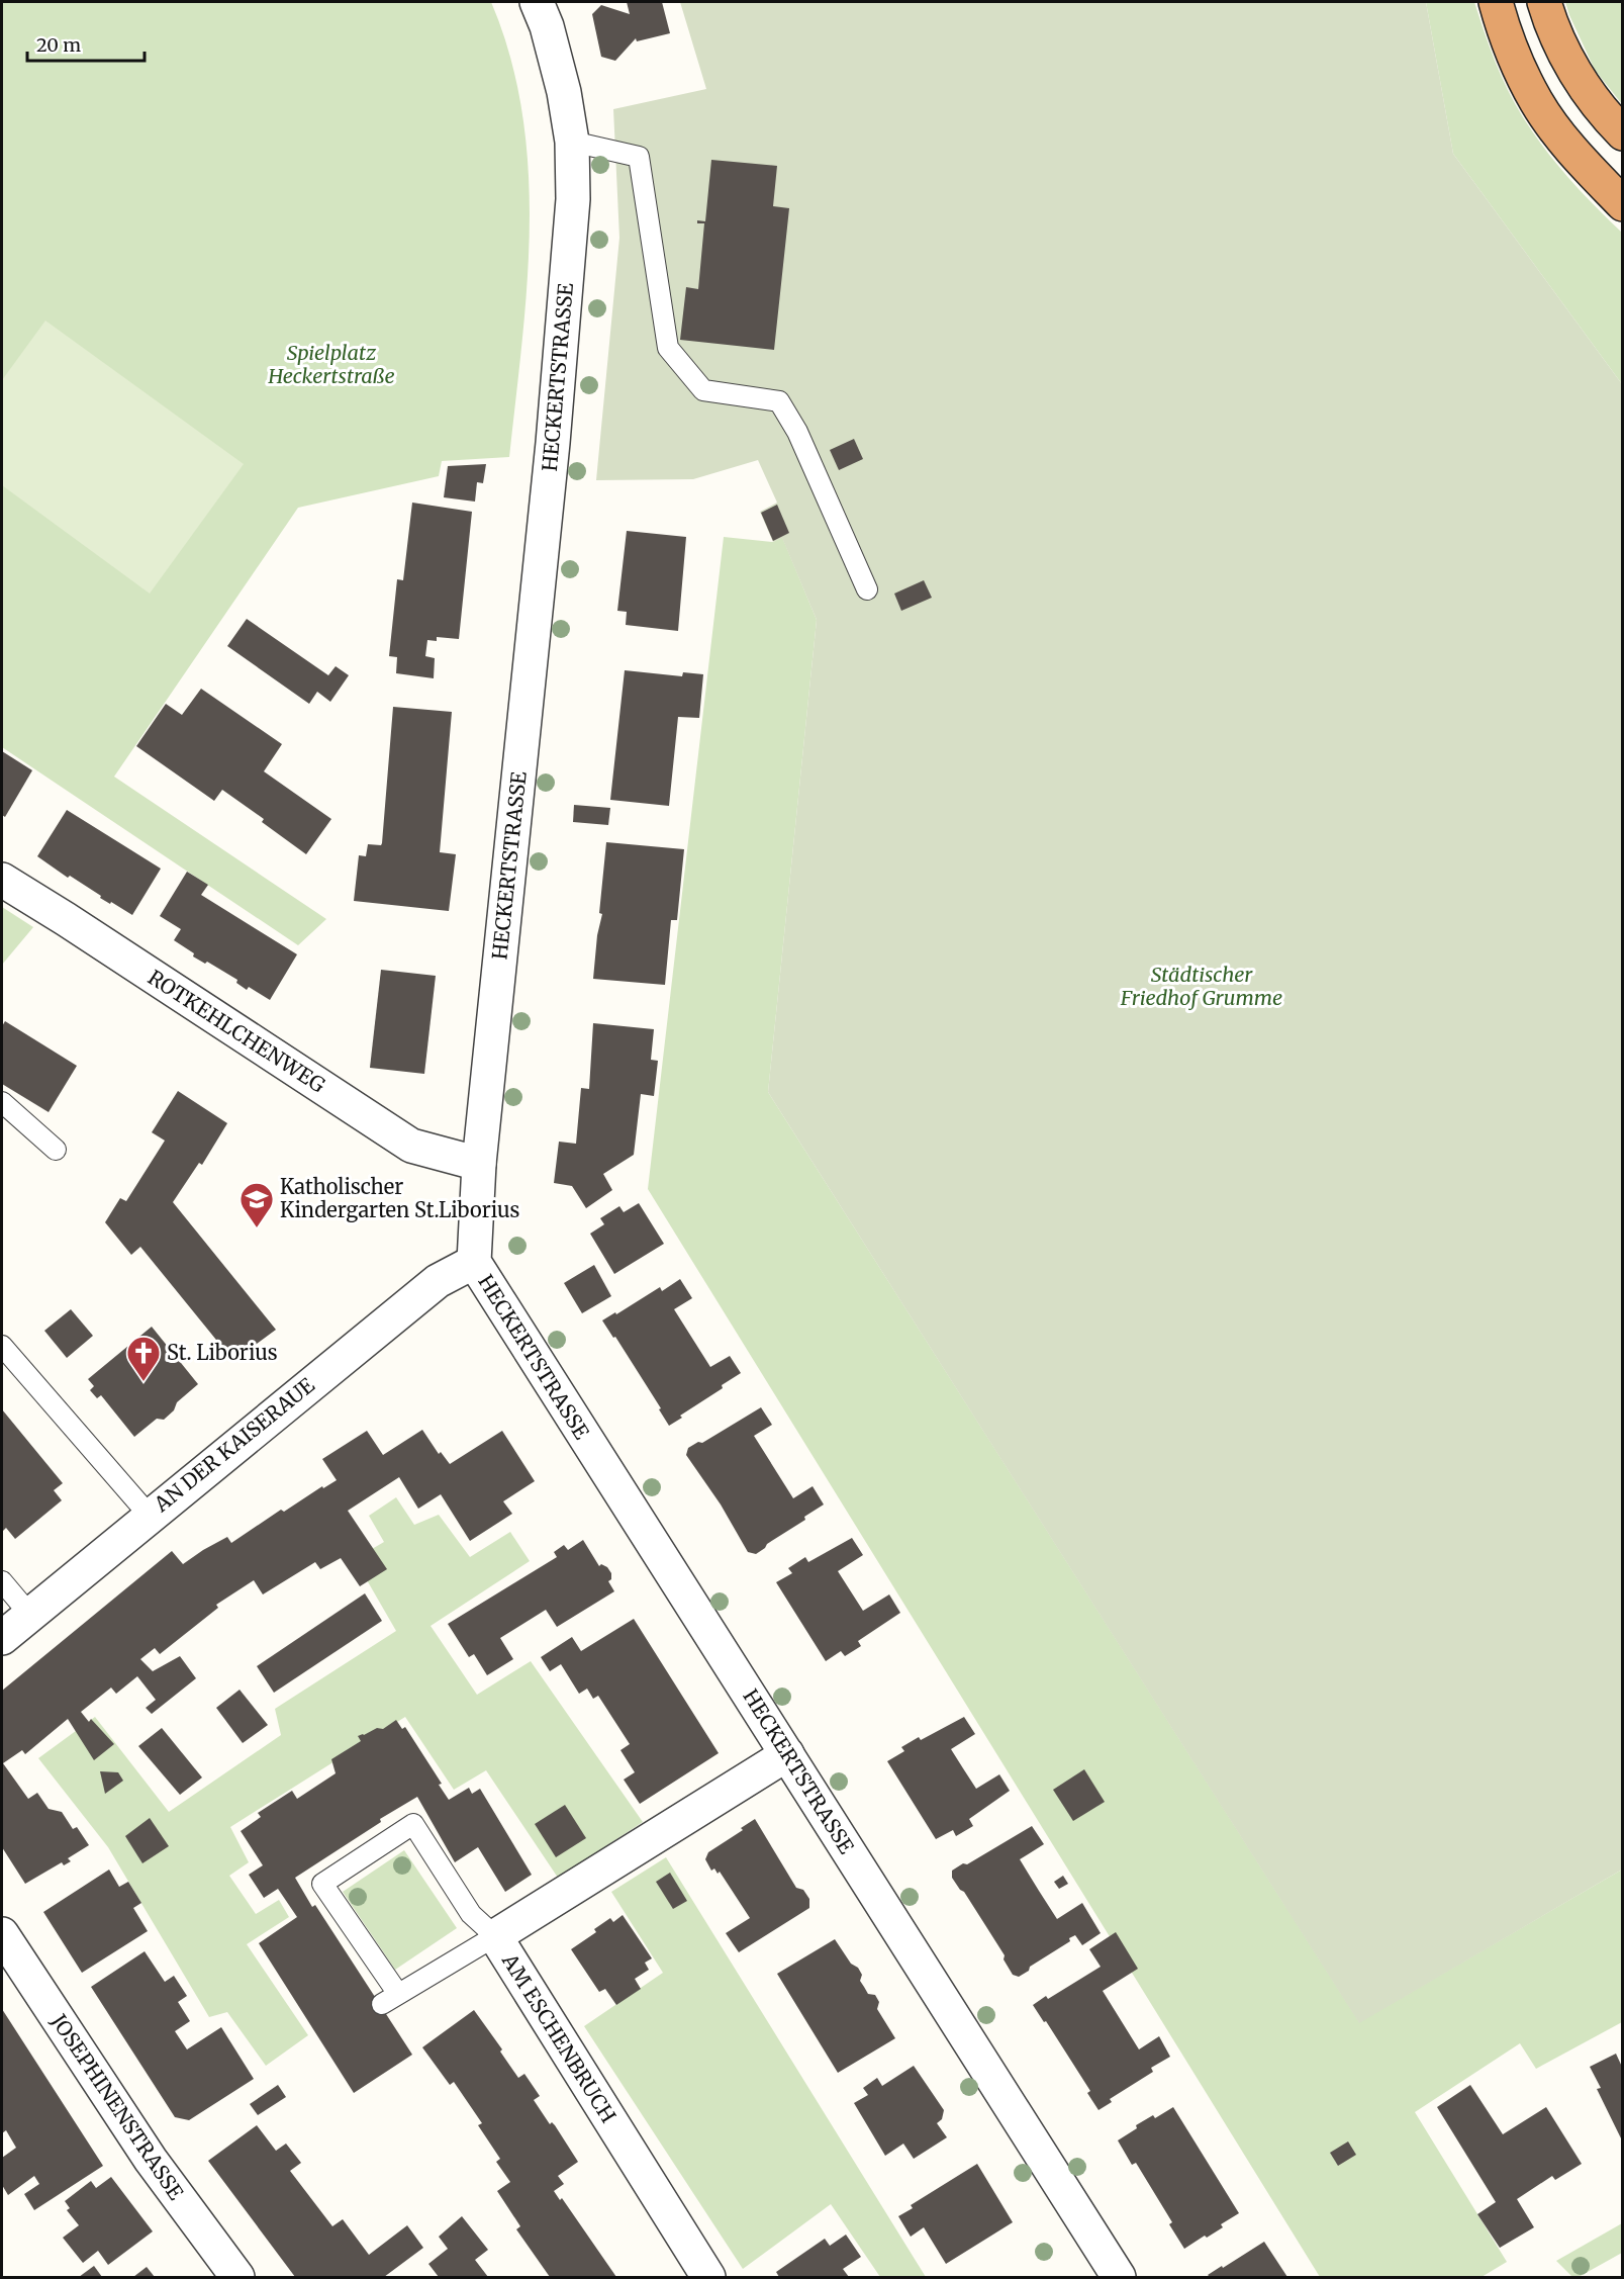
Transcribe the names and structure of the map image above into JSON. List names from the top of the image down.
{
  "streets": {
    "street": [
      "HECKERTSTRASSE",
      "ROTKEHLCHENWEG",
      "AN DER KAISERAUE",
      "AM ESCHENBRUCH",
      "JOSEPHINENSTRASSE"
    ]
  },
  "crossings": [
    ["HECKERTSTRASSE", "ROTKEHLCHENWEG"],
    ["HECKERTSTRASSE", "AN DER KAISERAUE"],
    ["HECKERTSTRASSE", "AM ESCHENBRUCH"]
  ],
  "parks": ["Spielplatz Heckertstraße", "Städtischer Friedhof Grumme"],
  "places": {
    "school or university": ["Katholischer Kindergarten St.Liborius"],
    "church": ["St. Liborius"]
  },
  "scale_bar": "20 m"
}
